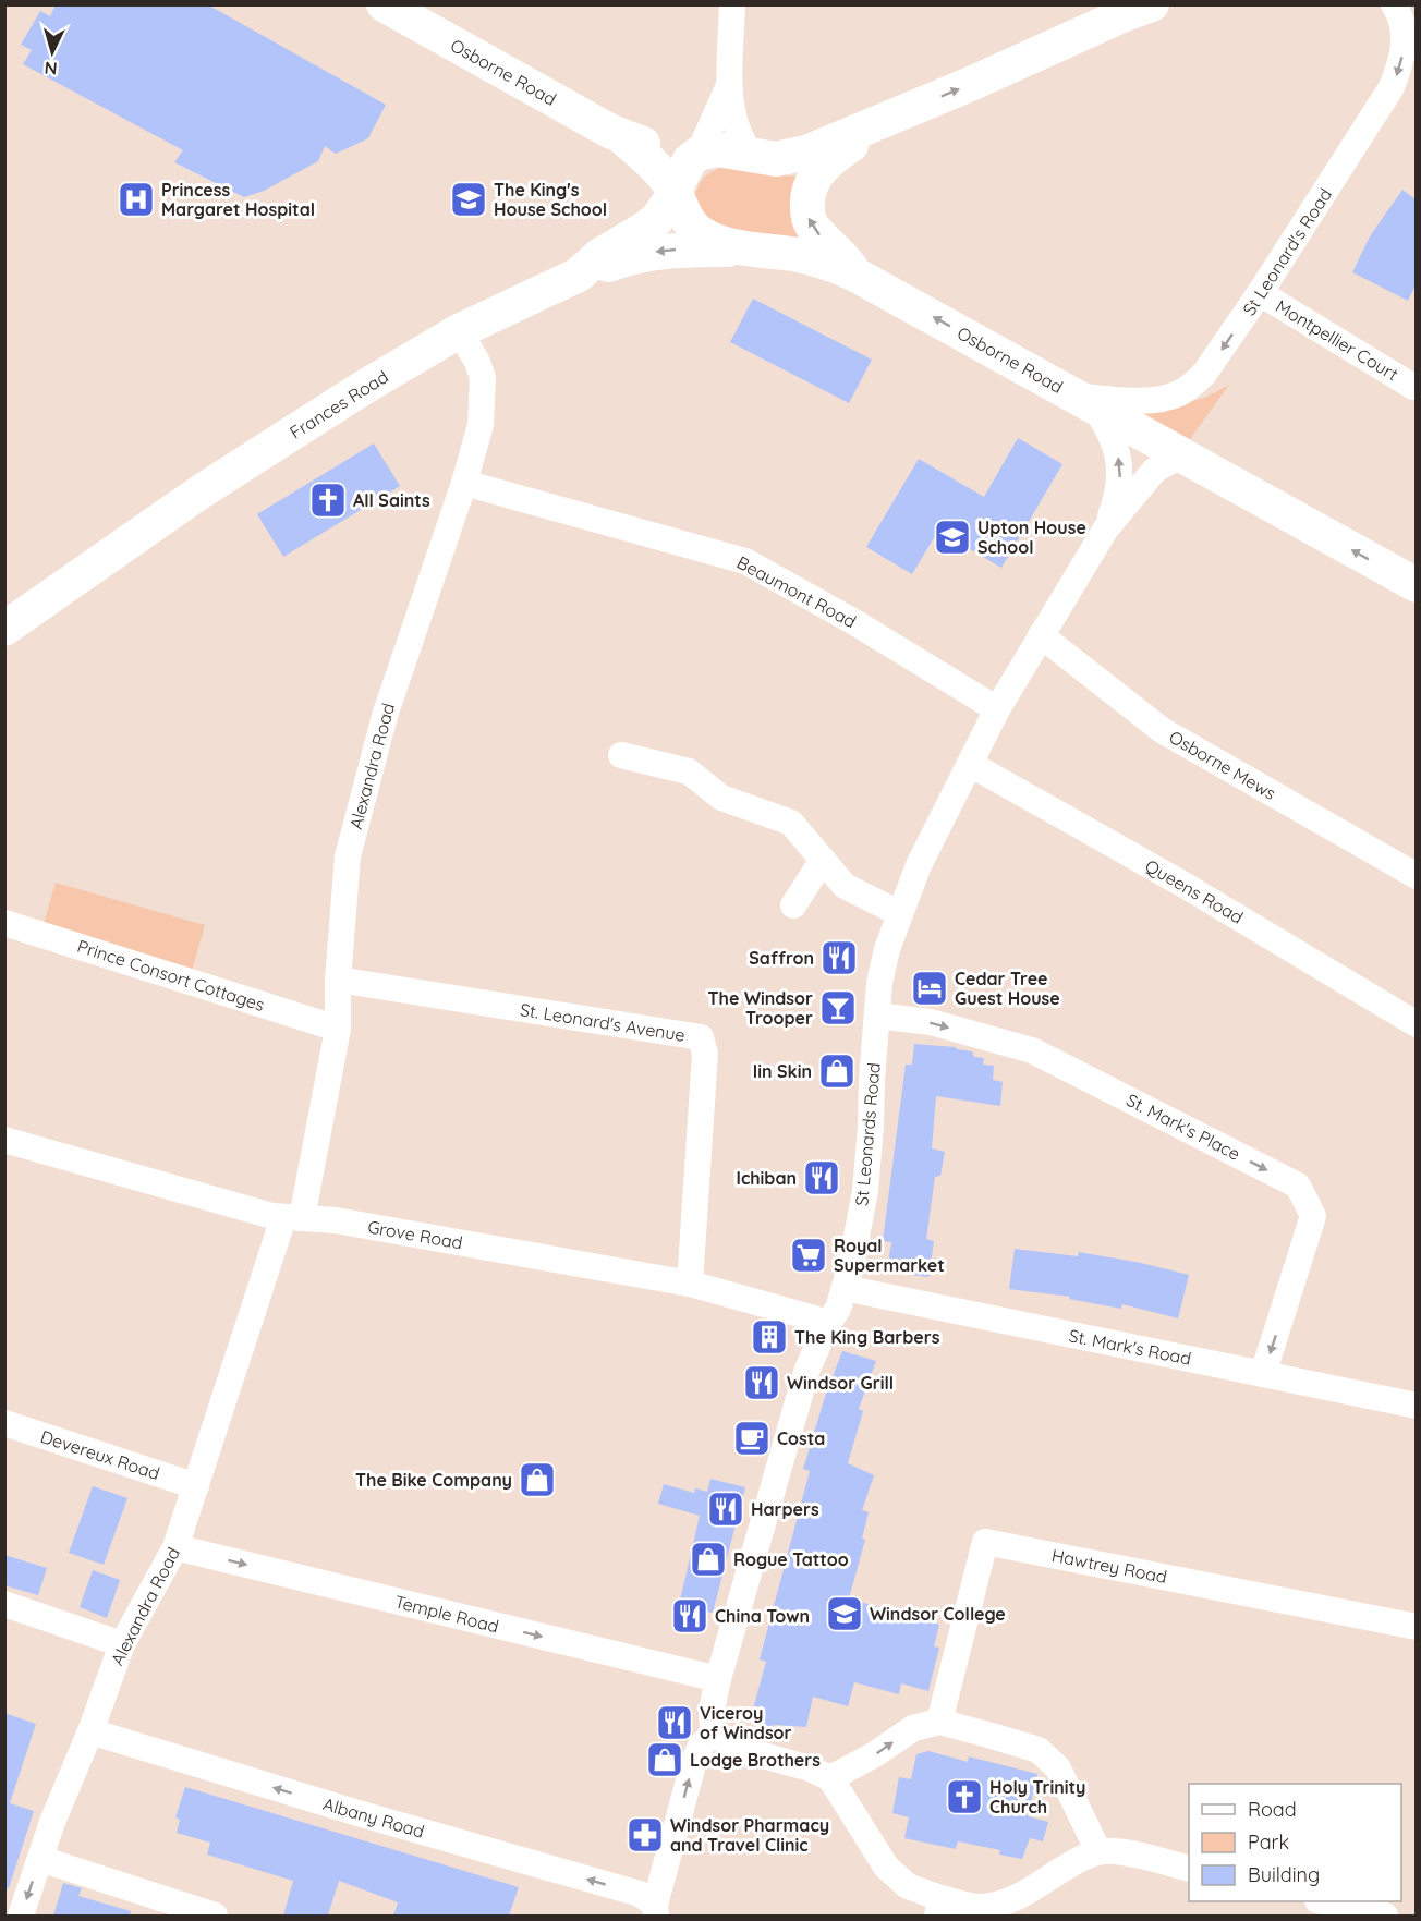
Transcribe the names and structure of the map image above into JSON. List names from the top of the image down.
{
  "streets": {
    "main road": ["Osborne Road", "Frances Road"],
    "street": [
      "St Leonard's Road",
      "Montpellier Court",
      "Beaumont Road",
      "Osborne Mews",
      "Alexandra Road",
      "Queens Road",
      "Prince Consort Cottages",
      "St. Leonard's Avenue",
      "St. Mark's Place",
      "St Leonards Road",
      "Grove Road",
      "St. Mark's Road",
      "Devereux Road",
      "Hawtrey Road",
      "Temple Road",
      "Albany Road"
    ]
  },
  "crossings": [
    ["Osborne Road", "St Leonard's Road"],
    ["Osborne Road", "Frances Road"],
    ["Osborne Road", "St Leonards Road"],
    ["St Leonard's Road", "Montpellier Court"],
    ["St Leonard's Road", "St Leonards Road"],
    ["Frances Road", "Alexandra Road"],
    ["Beaumont Road", "Alexandra Road"],
    ["Beaumont Road", "St Leonards Road"],
    ["Osborne Mews", "St Leonards Road"],
    ["Alexandra Road", "Prince Consort Cottages"],
    ["Alexandra Road", "St. Leonard's Avenue"],
    ["Alexandra Road", "Grove Road"],
    ["Alexandra Road", "Devereux Road"],
    ["Alexandra Road", "Temple Road"],
    ["Alexandra Road", "Albany Road"],
    ["Queens Road", "St Leonards Road"],
    ["St. Leonard's Avenue", "Grove Road"],
    ["St. Mark's Place", "St Leonards Road"],
    ["St. Mark's Place", "St. Mark's Road"],
    ["St Leonards Road", "Grove Road"],
    ["St Leonards Road", "St. Mark's Road"],
    ["St Leonards Road", "Temple Road"]
  ],
  "one_way": [
    "Osborne Road",
    "St Leonard's Road",
    "St. Mark's Place",
    "Temple Road"
  ],
  "places": {
    "hospital": ["Princess Margaret Hospital"],
    "school or university": ["The King's House School", "Upton House School", "Windsor College"],
    "church": ["All Saints", "Holy Trinity Church"],
    "restaurant": [
      "Saffron",
      "Ichiban",
      "Windsor Grill",
      "Harpers",
      "China Town",
      "Viceroy of Windsor"
    ],
    "hotel": ["Cedar Tree Guest House"],
    "bar": ["The Windsor Trooper"],
    "shop": [
      "Iin Skin",
      "The Bike Company",
      "Rogue Tattoo",
      "Lodge Brothers"
    ],
    "supermarket": ["Royal Supermarket"],
    "building": ["The King Barbers"],
    "cafe": ["Costa"],
    "pharmacy": ["Windsor Pharmacy and Travel Clinic"]
  },
  "legend": ["Road", "Park", "Building"],
  "north": "bottom"
}
